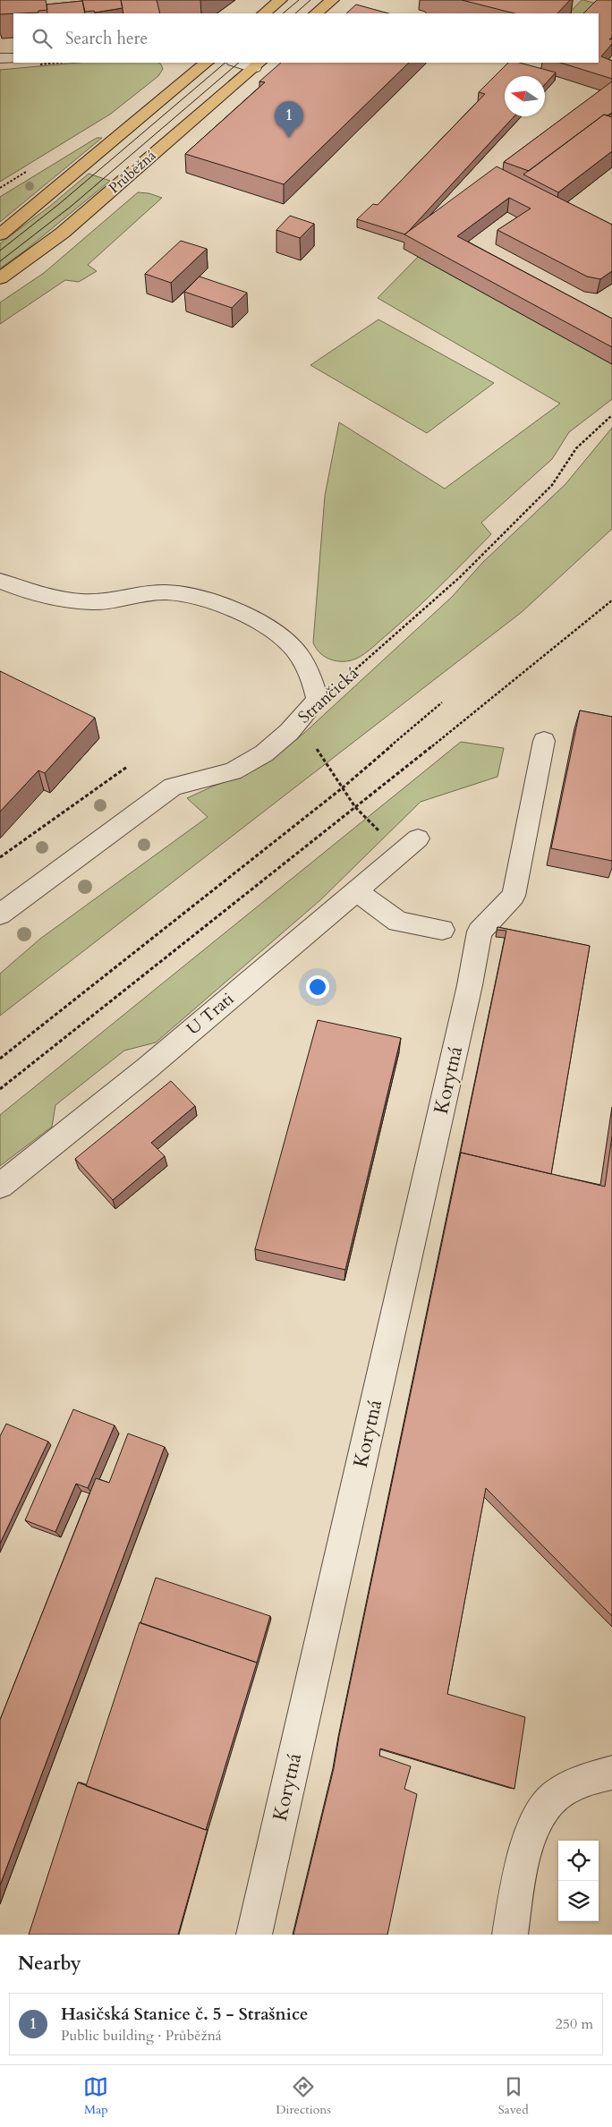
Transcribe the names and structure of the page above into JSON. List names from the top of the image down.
{
  "streets": {
    "main road": ["Průběžná"],
    "street": ["Strančická", "U Trati", "Korytná"]
  },
  "north": "left",
  "page": {
    "search": "Search here",
    "pins": "1",
    "heading": "Nearby",
    "list": [
      {
        "mark": "1",
        "name": "Hasičská Stanice č. 5 - Strašnice",
        "note": "Public building · Průběžná",
        "value": "250 m"
      }
    ],
    "nav": ["Map", "Directions", "Saved"]
  }
}
